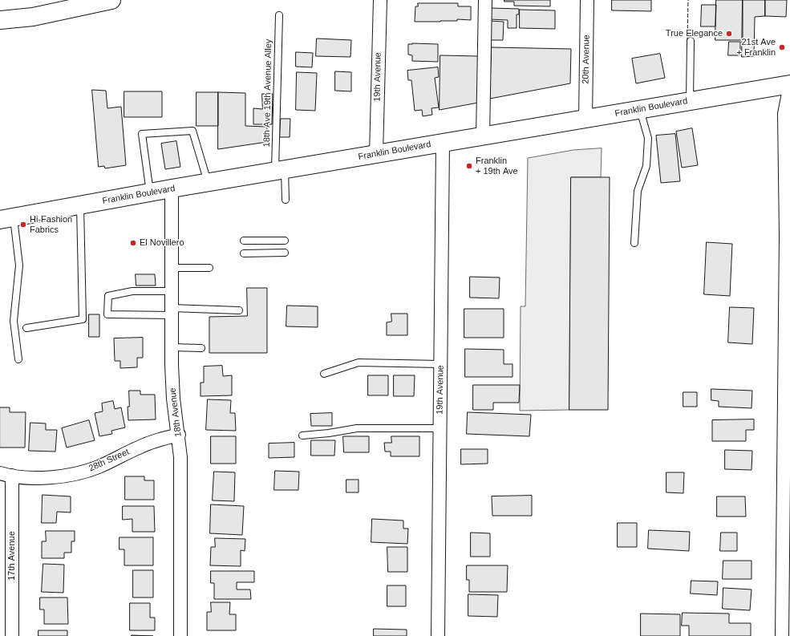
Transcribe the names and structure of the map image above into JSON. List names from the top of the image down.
{
  "streets": {
    "main road": ["Franklin Boulevard"],
    "street": [
      "20th Avenue",
      "19th Avenue",
      "18th Avenue",
      "28th Street",
      "17th Avenue"
    ],
    "lane": ["18th Ave 19th Avenue Alley"]
  },
  "crossings": [
    ["20th Avenue", "Franklin Boulevard"],
    ["19th Avenue", "Franklin Boulevard"],
    ["18th Ave 19th Avenue Alley", "Franklin Boulevard"],
    ["Franklin Boulevard", "18th Avenue"],
    ["18th Avenue", "28th Street"],
    ["28th Street", "17th Avenue"]
  ],
  "places": [
    "True Elegance",
    "21st Ave + Franklin",
    "Franklin + 19th Ave",
    "Hi-Fashion Fabrics",
    "El Novillero"
  ]
}
